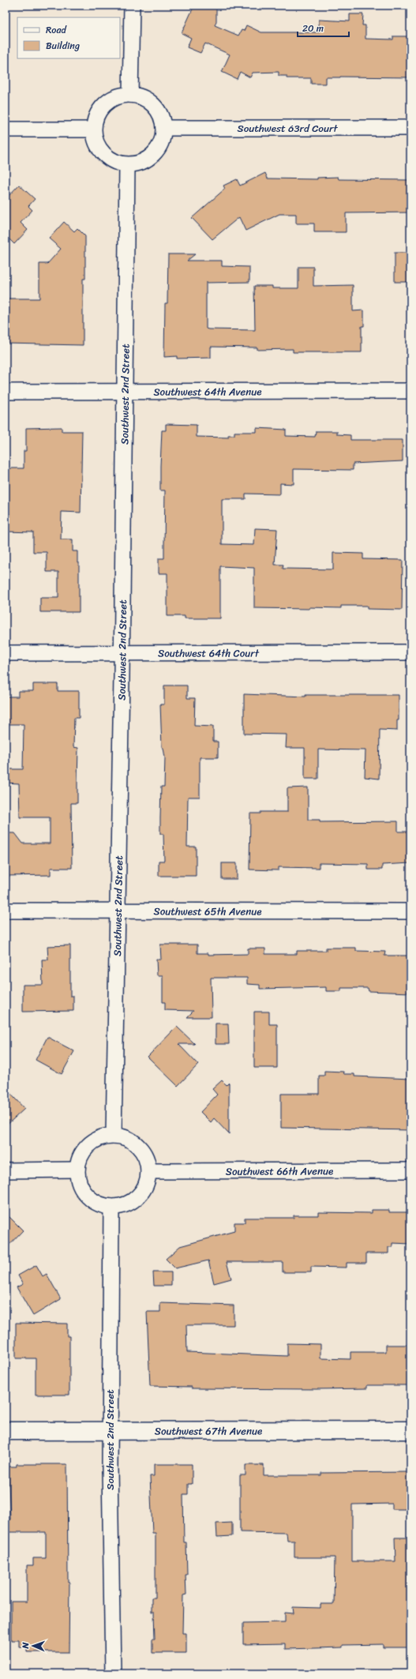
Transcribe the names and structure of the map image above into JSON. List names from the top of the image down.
{
  "streets": {
    "main road": ["Southwest 67th Avenue"],
    "street": [
      "Southwest 63rd Court",
      "Southwest 64th Avenue",
      "Southwest 2nd Street",
      "Southwest 64th Court",
      "Southwest 65th Avenue",
      "Southwest 66th Avenue"
    ]
  },
  "crossings": [
    ["Southwest 63rd Court", "Southwest 2nd Street"],
    ["Southwest 64th Avenue", "Southwest 2nd Street"],
    ["Southwest 2nd Street", "Southwest 64th Court"],
    ["Southwest 2nd Street", "Southwest 65th Avenue"],
    ["Southwest 2nd Street", "Southwest 66th Avenue"],
    ["Southwest 2nd Street", "Southwest 67th Avenue"]
  ],
  "legend": ["Road", "Building"],
  "scale_bar": "20 m",
  "north": "left"
}
